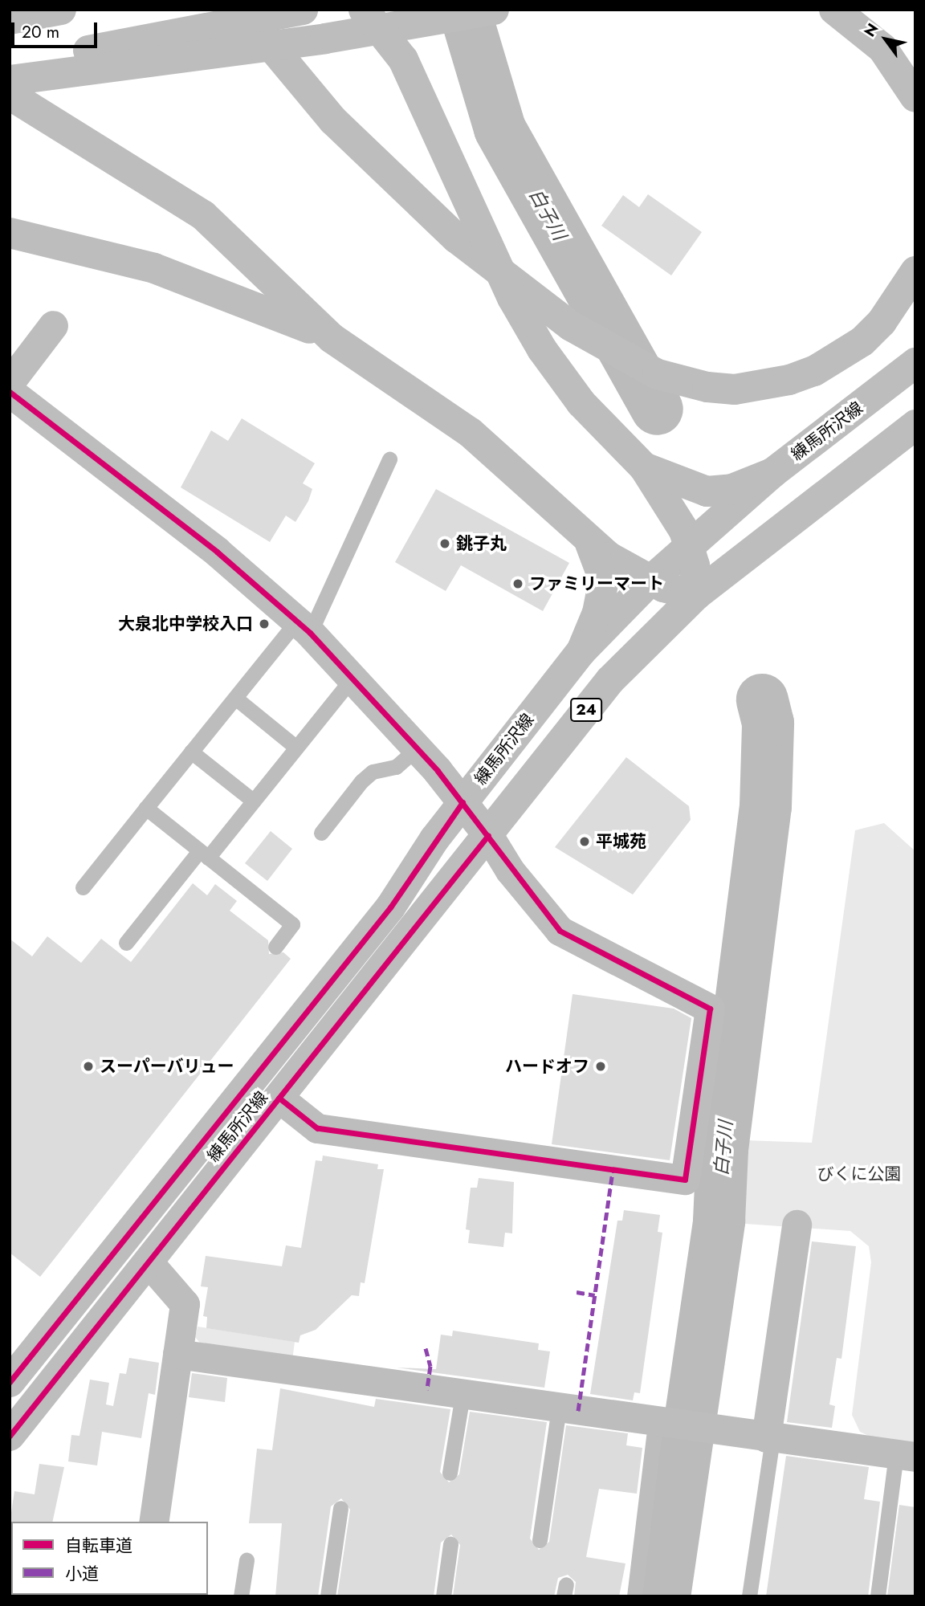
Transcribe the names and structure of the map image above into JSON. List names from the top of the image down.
{
  "streets": {
    "main road": ["練馬所沢線", "24"]
  },
  "water": ["白子川"],
  "parks": ["びくに公園"],
  "places": [
    "銚子丸",
    "ファミリーマート",
    "大泉北中学校入口",
    "平城苑",
    "スーパーバリュー",
    "ハードオフ"
  ],
  "legend": ["自転車道", "小道"],
  "scale_bar": "20 m",
  "north": "top left"
}
